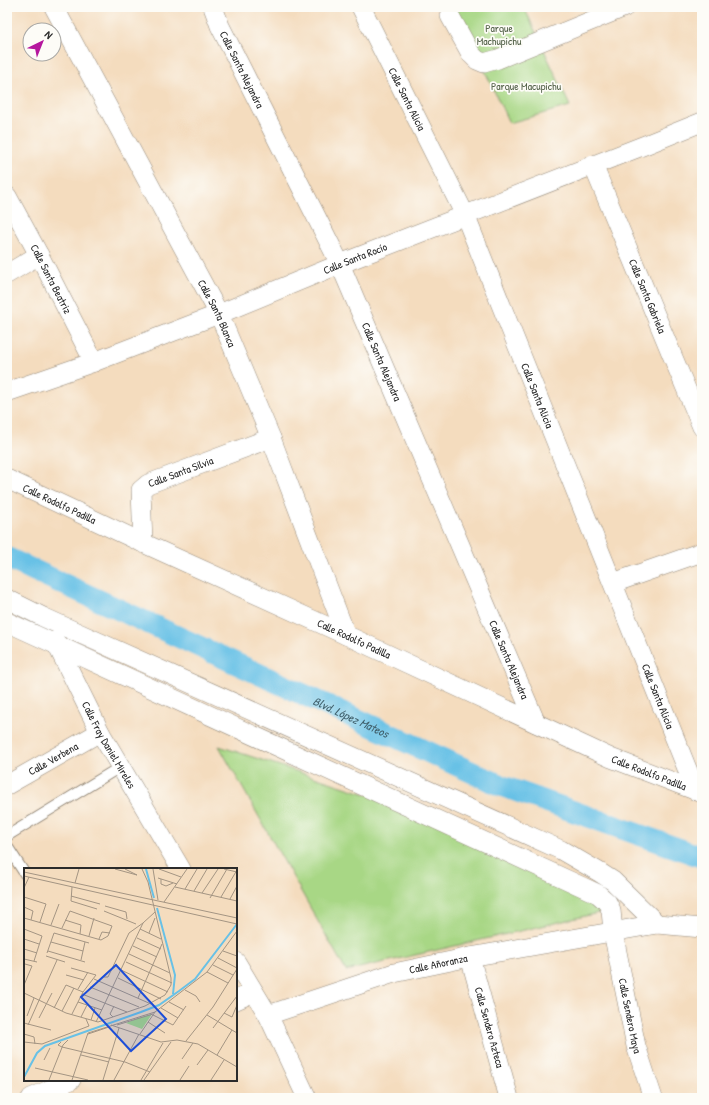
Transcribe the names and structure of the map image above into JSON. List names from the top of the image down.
{
  "streets": {
    "street": [
      "Calle Santa Alejandra",
      "Calle Santa Alicia",
      "Calle Santa Rocío",
      "Calle Santa Beatriz",
      "Calle Santa Gabriela",
      "Calle Santa Blanca",
      "Calle Santa Silvia",
      "Calle Rodolfo Padilla",
      "Calle Fray Daniel Mireles",
      "Calle Verbena",
      "Calle Añoranza",
      "Calle Sendero Maya",
      "Calle Sendero Azteca"
    ]
  },
  "crossings": [
    ["Calle Santa Alejandra", "Calle Santa Rocío"],
    ["Calle Santa Alejandra", "Calle Rodolfo Padilla"],
    ["Calle Santa Alicia", "Calle Santa Rocío"],
    ["Calle Santa Alicia", "Calle Rodolfo Padilla"],
    ["Calle Santa Rocío", "Calle Santa Beatriz"],
    ["Calle Santa Rocío", "Calle Santa Gabriela"],
    ["Calle Santa Rocío", "Calle Santa Blanca"],
    ["Calle Santa Blanca", "Calle Santa Silvia"],
    ["Calle Santa Blanca", "Calle Rodolfo Padilla"],
    ["Calle Santa Silvia", "Calle Rodolfo Padilla"],
    ["Calle Fray Daniel Mireles", "Calle Verbena"],
    ["Calle Fray Daniel Mireles", "Calle Sendero Maya"],
    ["Calle Añoranza", "Calle Sendero Maya"],
    ["Calle Añoranza", "Calle Sendero Azteca"]
  ],
  "water": ["Blvd. López Mateos"],
  "parks": ["Parque Machupichu", "Parque Macupichu"],
  "north": "top right"
}
